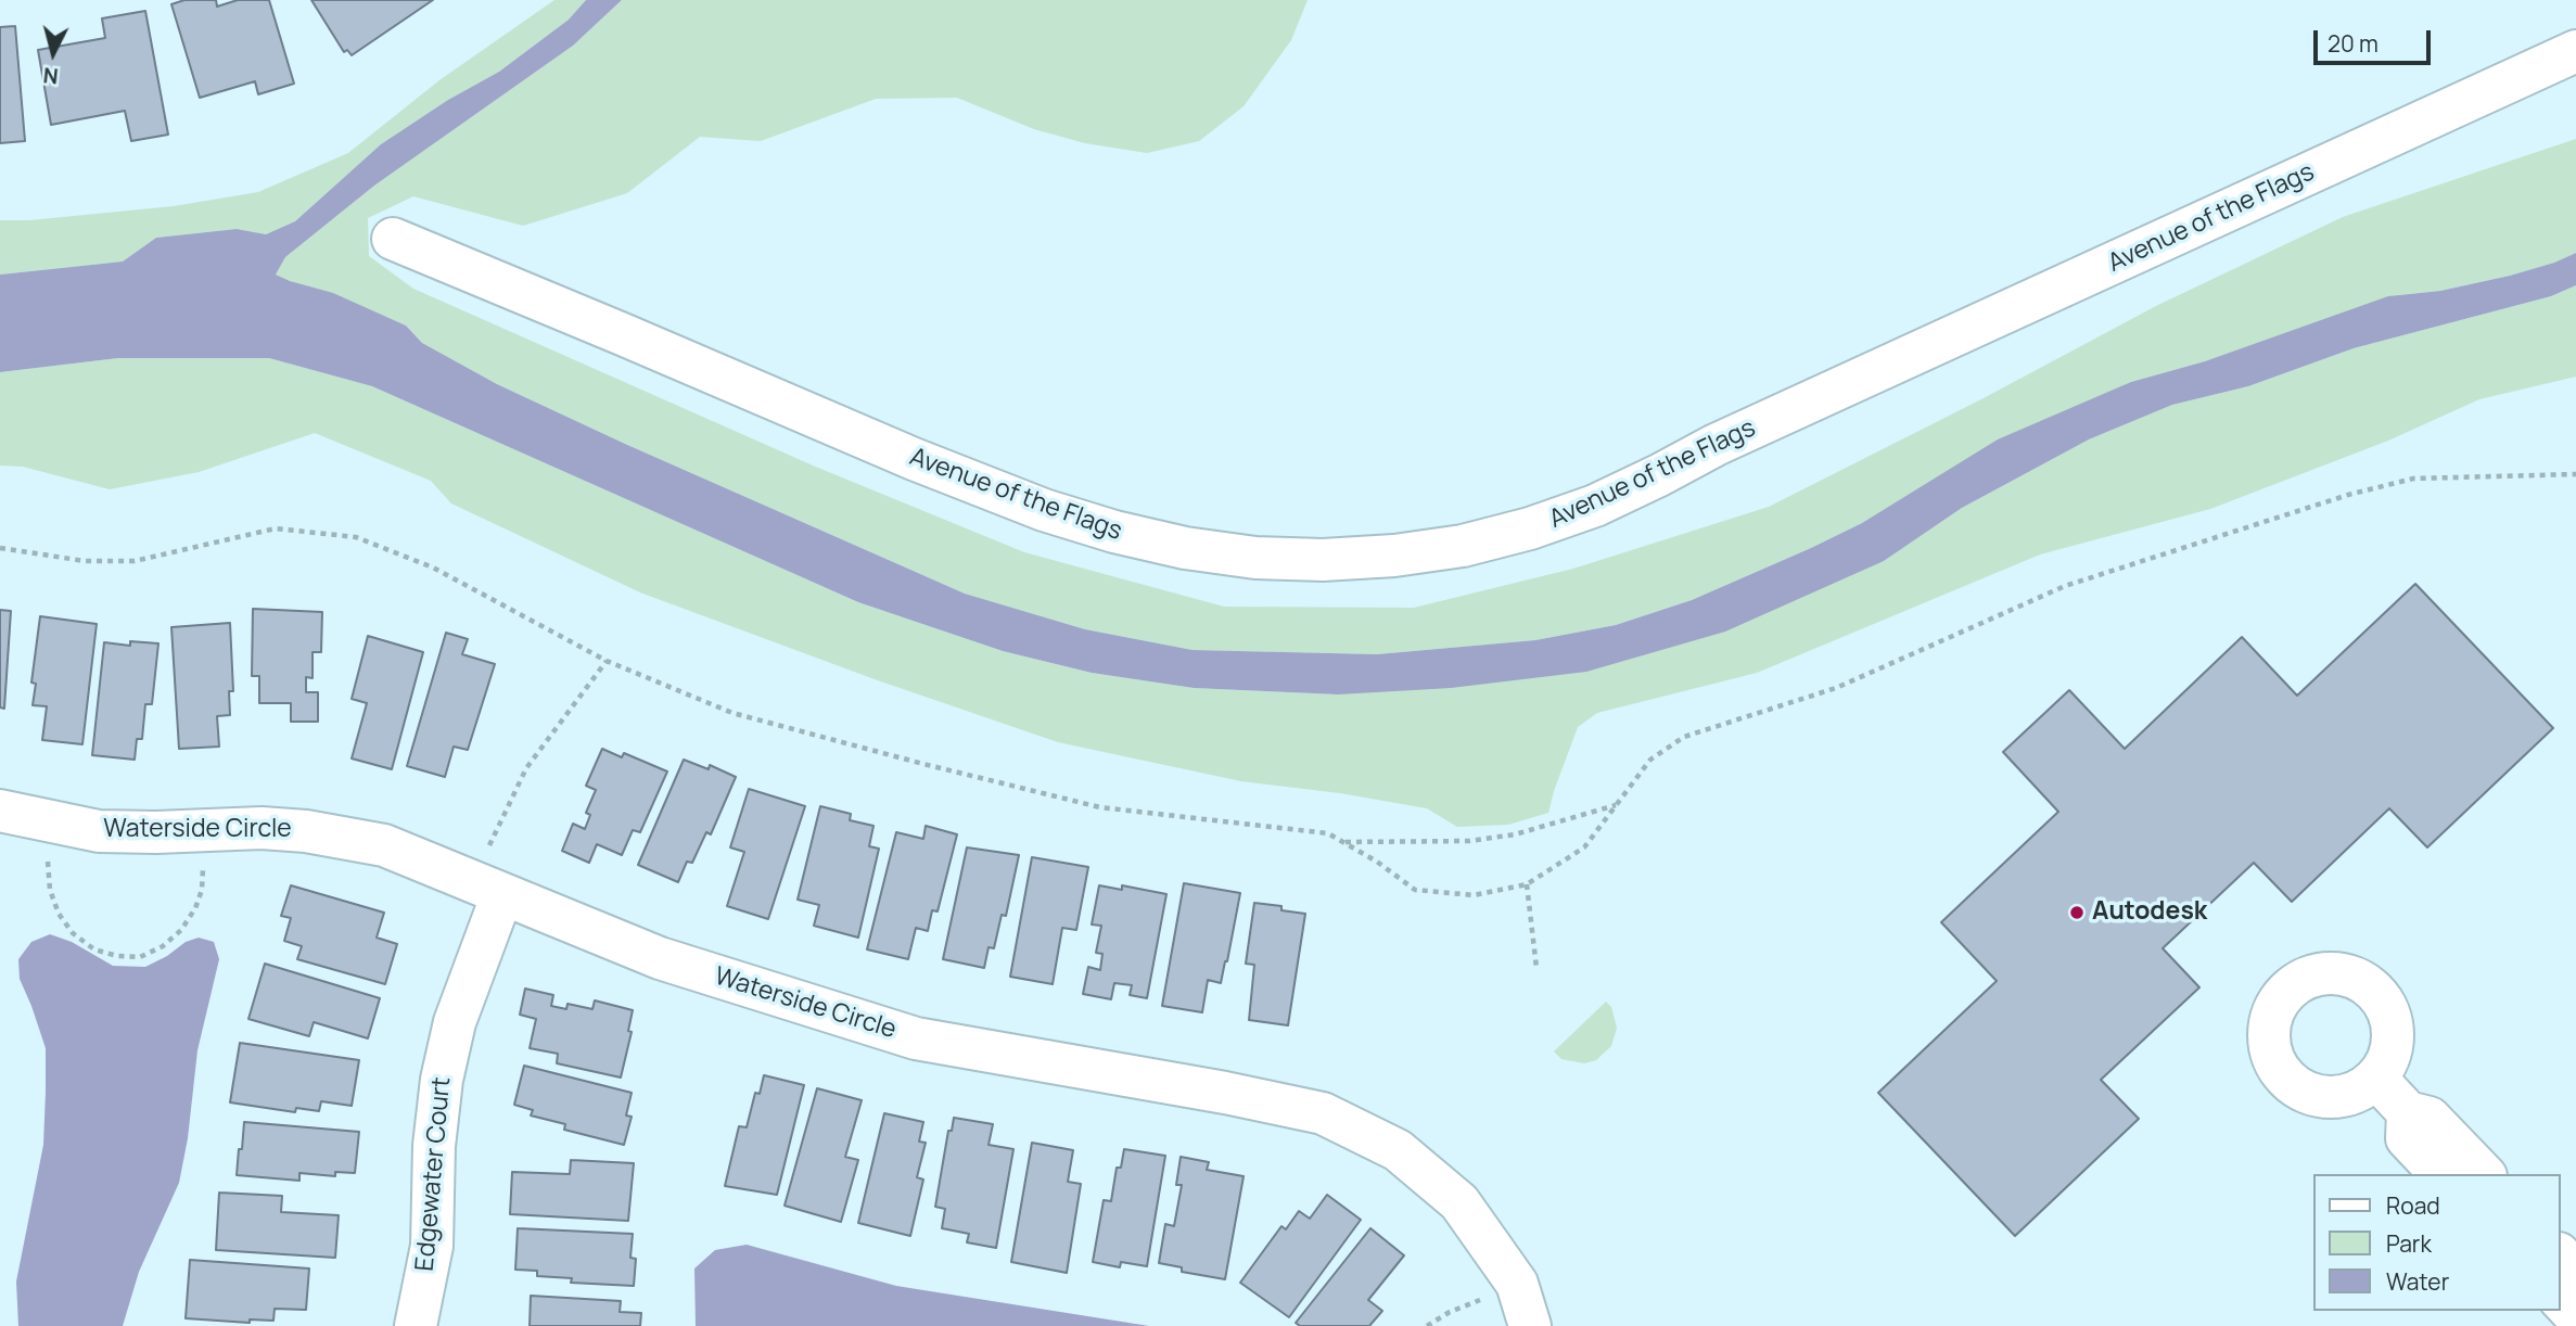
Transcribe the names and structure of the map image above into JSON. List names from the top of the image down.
{
  "streets": {
    "street": ["Avenue of the Flags", "Waterside Circle", "Edgewater Court"]
  },
  "crossings": [
    ["Waterside Circle", "Edgewater Court"]
  ],
  "places": ["Autodesk"],
  "legend": ["Road", "Park", "Water"],
  "scale_bar": "20 m",
  "north": "bottom"
}
